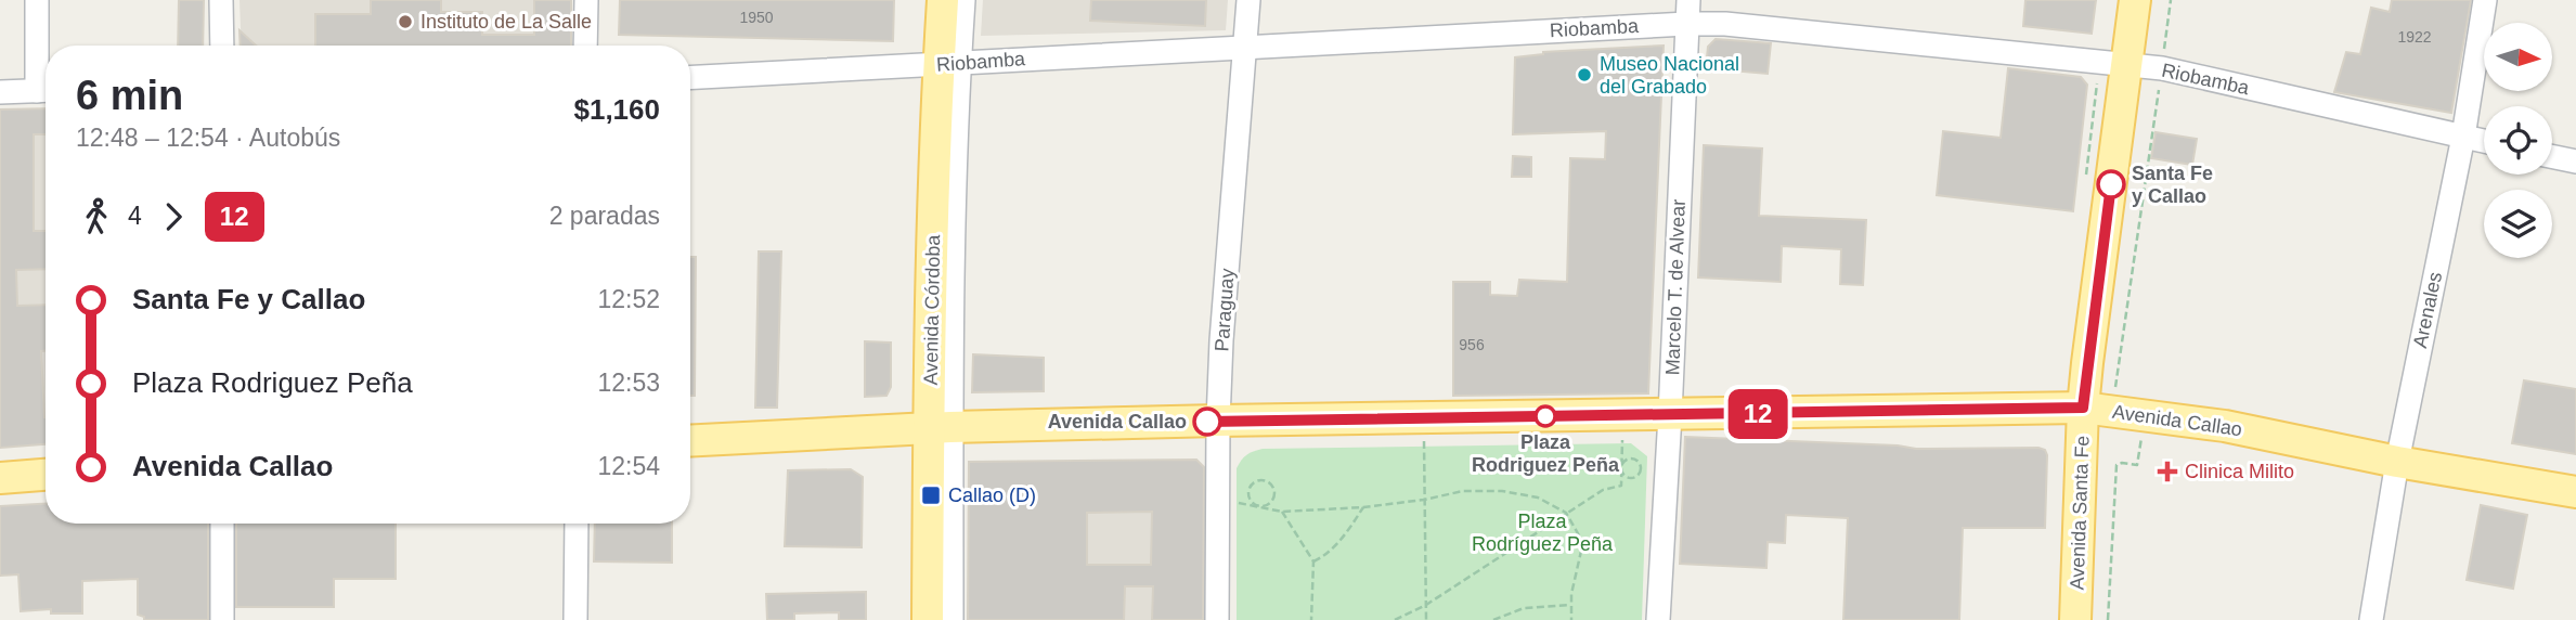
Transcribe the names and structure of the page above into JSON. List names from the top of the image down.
{
  "streets": {
    "main road": ["Avenida Córdoba", "Avenida Callao", "Avenida Santa Fe"],
    "street": [
      "Riobamba",
      "Marcelo T. de Alvear",
      "Paraguay",
      "Arenales"
    ]
  },
  "crossings": [
    ["Riobamba", "Marcelo T. de Alvear"],
    ["Riobamba", "Avenida Córdoba"],
    ["Riobamba", "Paraguay"],
    ["Riobamba", "Arenales"],
    ["Riobamba", "Avenida Santa Fe"],
    ["Marcelo T. de Alvear", "Avenida Callao"],
    ["Avenida Córdoba", "Avenida Callao"],
    ["Paraguay", "Avenida Callao"],
    ["Arenales", "Avenida Callao"],
    ["Avenida Callao", "Avenida Santa Fe"]
  ],
  "parks": ["Plaza Rodríguez Peña"],
  "places": {
    "other": [
      "Instituto de La Salle",
      "Museo Nacional del Grabado",
      "Santa Fe y Callao",
      "Plaza Rodriguez Peña",
      "Avenida Callao"
    ],
    "health": ["Clinica Milito"],
    "transit": ["Callao (D)"]
  },
  "lines": ["bus line 12"],
  "house_numbers": ["1950", "1922", "956"],
  "north": "right",
  "page": {
    "on_map": "12",
    "heading": ["6 min", "12:48 – 12:54 · Autobús", "$1,160"],
    "legs": ["4", "12", "2 paradas"],
    "list": [
      {
        "name": "Santa Fe y Callao",
        "value": "12:52"
      },
      {
        "name": "Plaza Rodriguez Peña",
        "value": "12:53"
      },
      {
        "name": "Avenida Callao",
        "value": "12:54"
      }
    ]
  }
}
